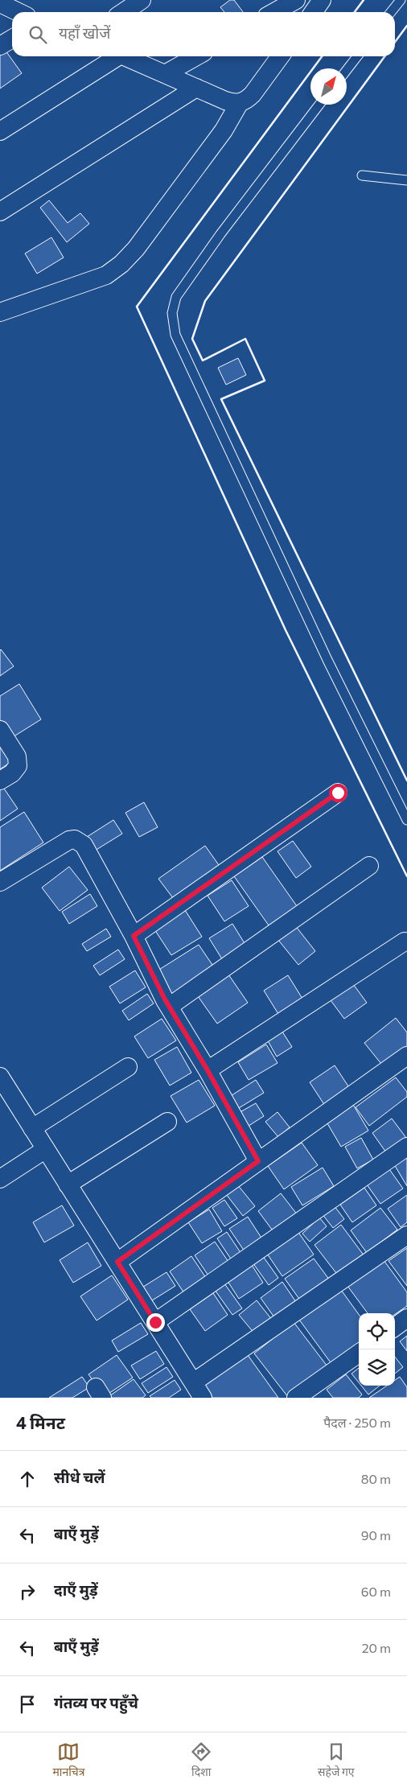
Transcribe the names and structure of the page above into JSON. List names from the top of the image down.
{
  "north": "top right",
  "page": {
    "search": "यहाँ खोजें",
    "heading": ["4 मिनट", "पैदल · 250 m"],
    "list": [
      ["सीधे चलें", "80 m"],
      ["बाएँ मुड़ें", "90 m"],
      ["दाएँ मुड़ें", "60 m"],
      ["बाएँ मुड़ें", "20 m"],
      "गंतव्य पर पहुँचे"
    ],
    "nav": ["मानचित्र", "दिशा", "सहेजे गए"]
  }
}
